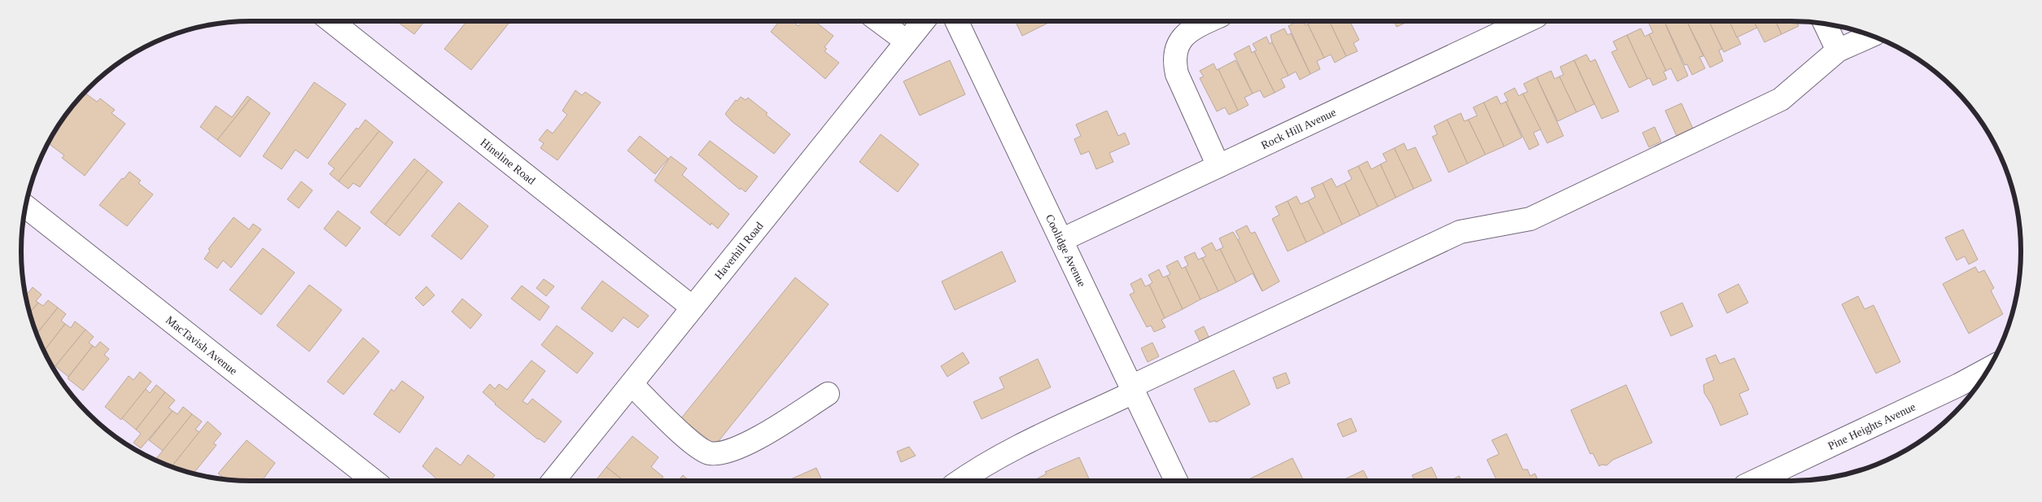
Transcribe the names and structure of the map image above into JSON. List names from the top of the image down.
{
  "streets": {
    "street": [
      "Rock Hill Avenue",
      "Hineline Road",
      "Haverhill Road",
      "Coolidge Avenue",
      "MacTavish Avenue",
      "Pine Heights Avenue"
    ]
  },
  "crossings": [
    ["Rock Hill Avenue", "Coolidge Avenue"],
    ["Hineline Road", "Haverhill Road"]
  ]
}
